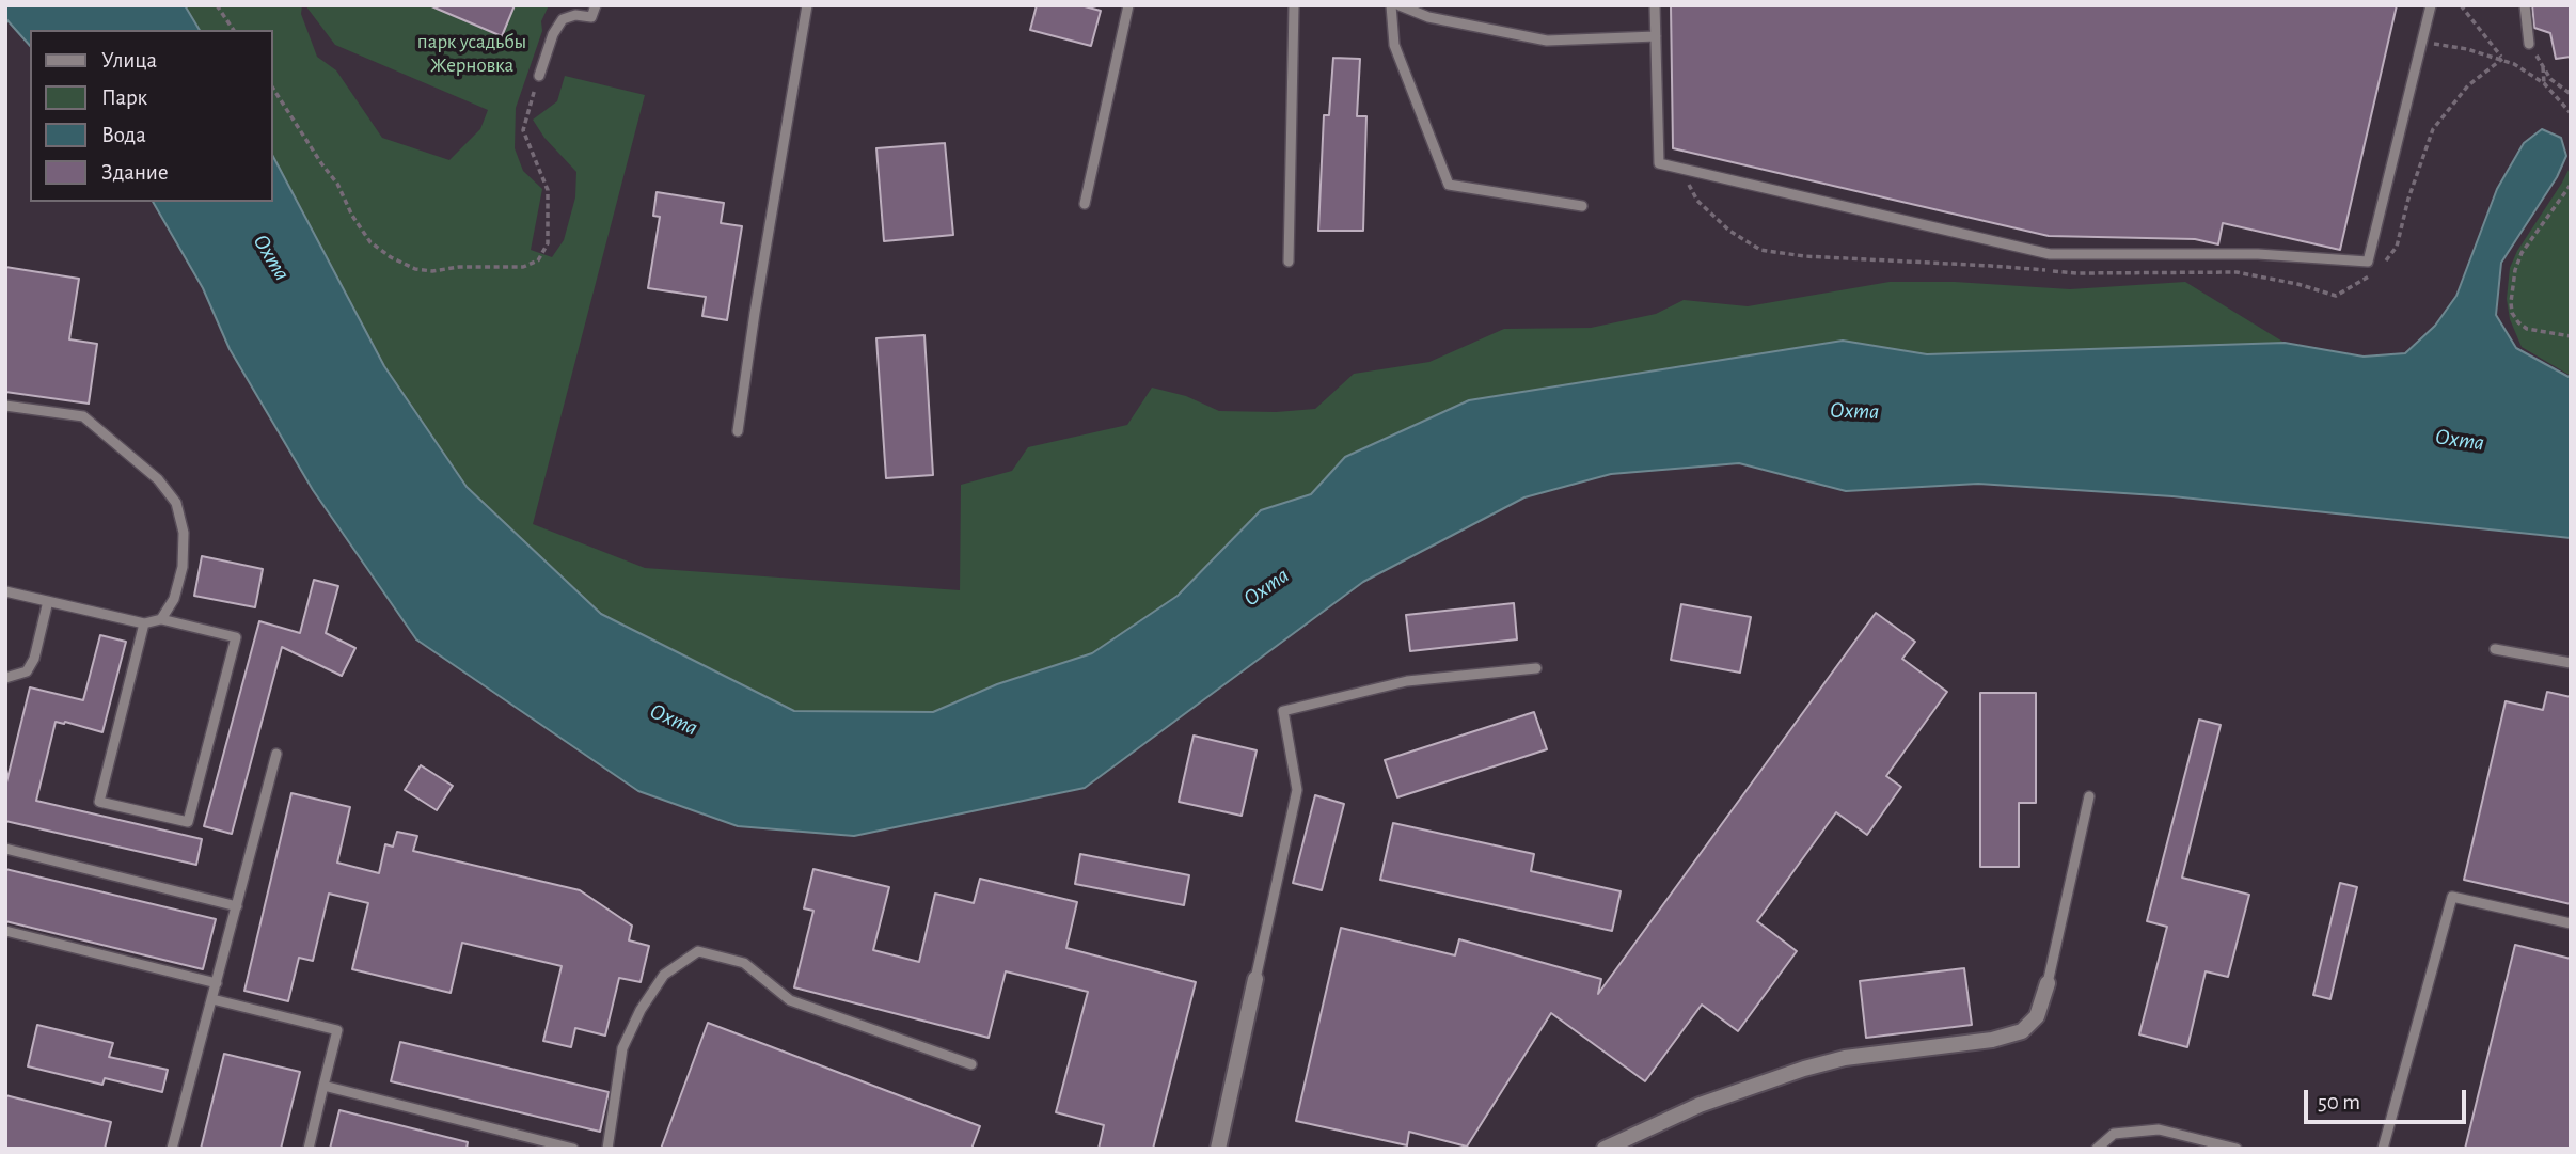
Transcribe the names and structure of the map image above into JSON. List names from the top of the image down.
{
  "water": ["Охта"],
  "parks": ["парк усадьбы Жерновка"],
  "legend": [
    "Улица",
    "Парк",
    "Вода",
    "Здание"
  ],
  "scale_bar": "50 m"
}
